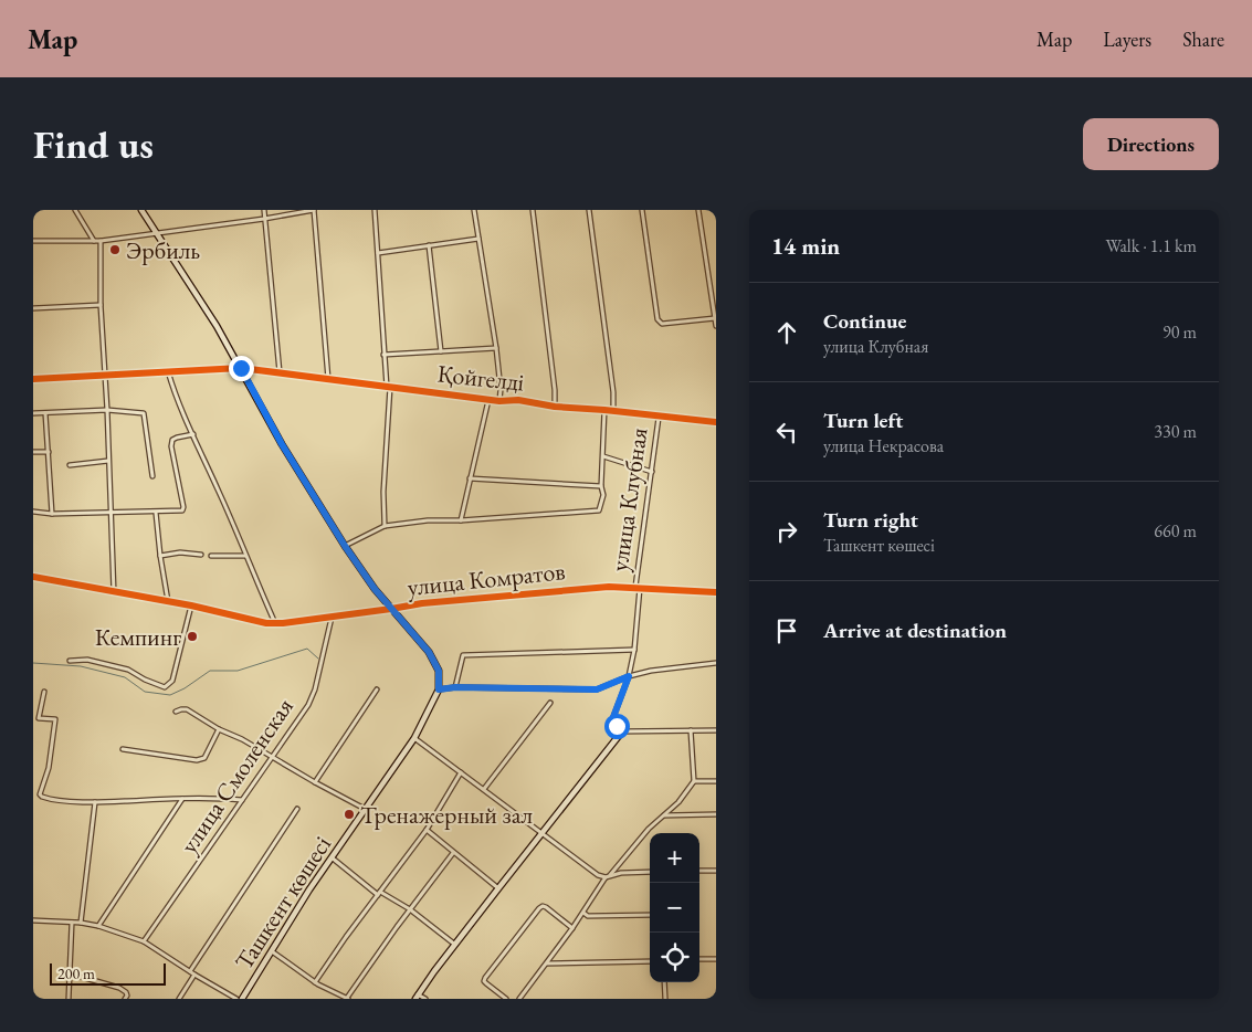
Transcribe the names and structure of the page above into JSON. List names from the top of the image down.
{
  "streets": {
    "main road": ["Қойгелді", "Ташкент көшесі"],
    "street": ["улица Клубная", "улица Комратов", "улица Смоленская"]
  },
  "crossings": [
    ["Қойгелді", "улица Клубная"],
    ["улица Клубная", "улица Комратов"],
    ["улица Комратов", "улица Смоленская"]
  ],
  "places": ["Эрбиль", "Кемпинг", "Тренажерный зал"],
  "scale_bar": "200 m",
  "page": {
    "header": "Map",
    "nav": ["Map", "Layers", "Share"],
    "buttons": "Directions",
    "title": "Find us",
    "heading": ["14 min", "Walk · 1.1 km"],
    "list": [
      ["Continue", "улица Клубная", "90 m"],
      ["Turn left", "улица Некрасова", "330 m"],
      ["Turn right", "Ташкент көшесі", "660 m"],
      "Arrive at destination"
    ],
    "map_buttons": ["+", "−"],
    "scale": "200 m"
  }
}
